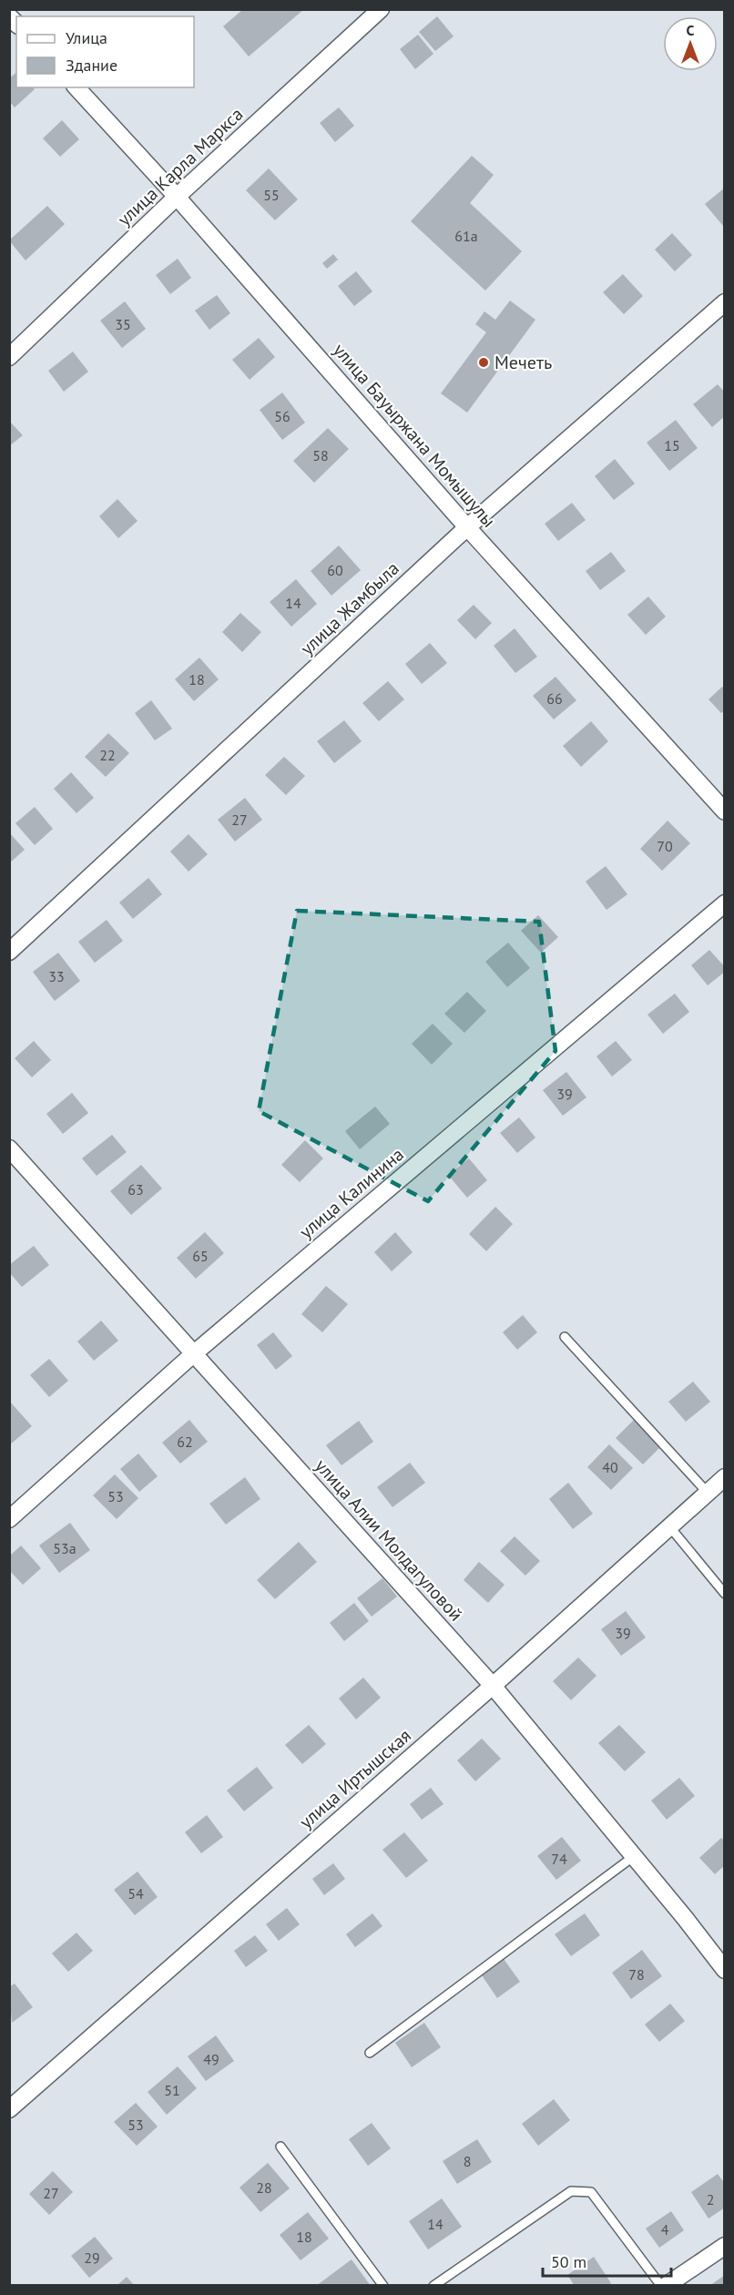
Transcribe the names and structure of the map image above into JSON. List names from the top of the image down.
{
  "streets": {
    "street": [
      "улица Карла Маркса",
      "улица Бауыржана Момышулы",
      "улица Жамбыла",
      "улица Калинина",
      "улица Алии Молдагуловой",
      "улица Иртышская"
    ]
  },
  "crossings": [
    ["улица Карла Маркса", "улица Бауыржана Момышулы"],
    ["улица Бауыржана Момышулы", "улица Жамбыла"],
    ["улица Калинина", "улица Алии Молдагуловой"],
    ["улица Алии Молдагуловой", "улица Иртышская"]
  ],
  "places": ["Мечеть"],
  "house_numbers": [
    "55",
    "61а",
    "35",
    "56",
    "15",
    "58",
    "60",
    "14",
    "18",
    "66",
    "22",
    "27",
    "70",
    "33",
    "39",
    "63",
    "65",
    "62",
    "40",
    "53",
    "53а",
    "39",
    "74",
    "54",
    "78",
    "49",
    "51",
    "53",
    "8",
    "28",
    "27",
    "2",
    "14",
    "4",
    "18",
    "29"
  ],
  "legend": ["Улица", "Здание"],
  "scale_bar": "50 m",
  "north": "top"
}
